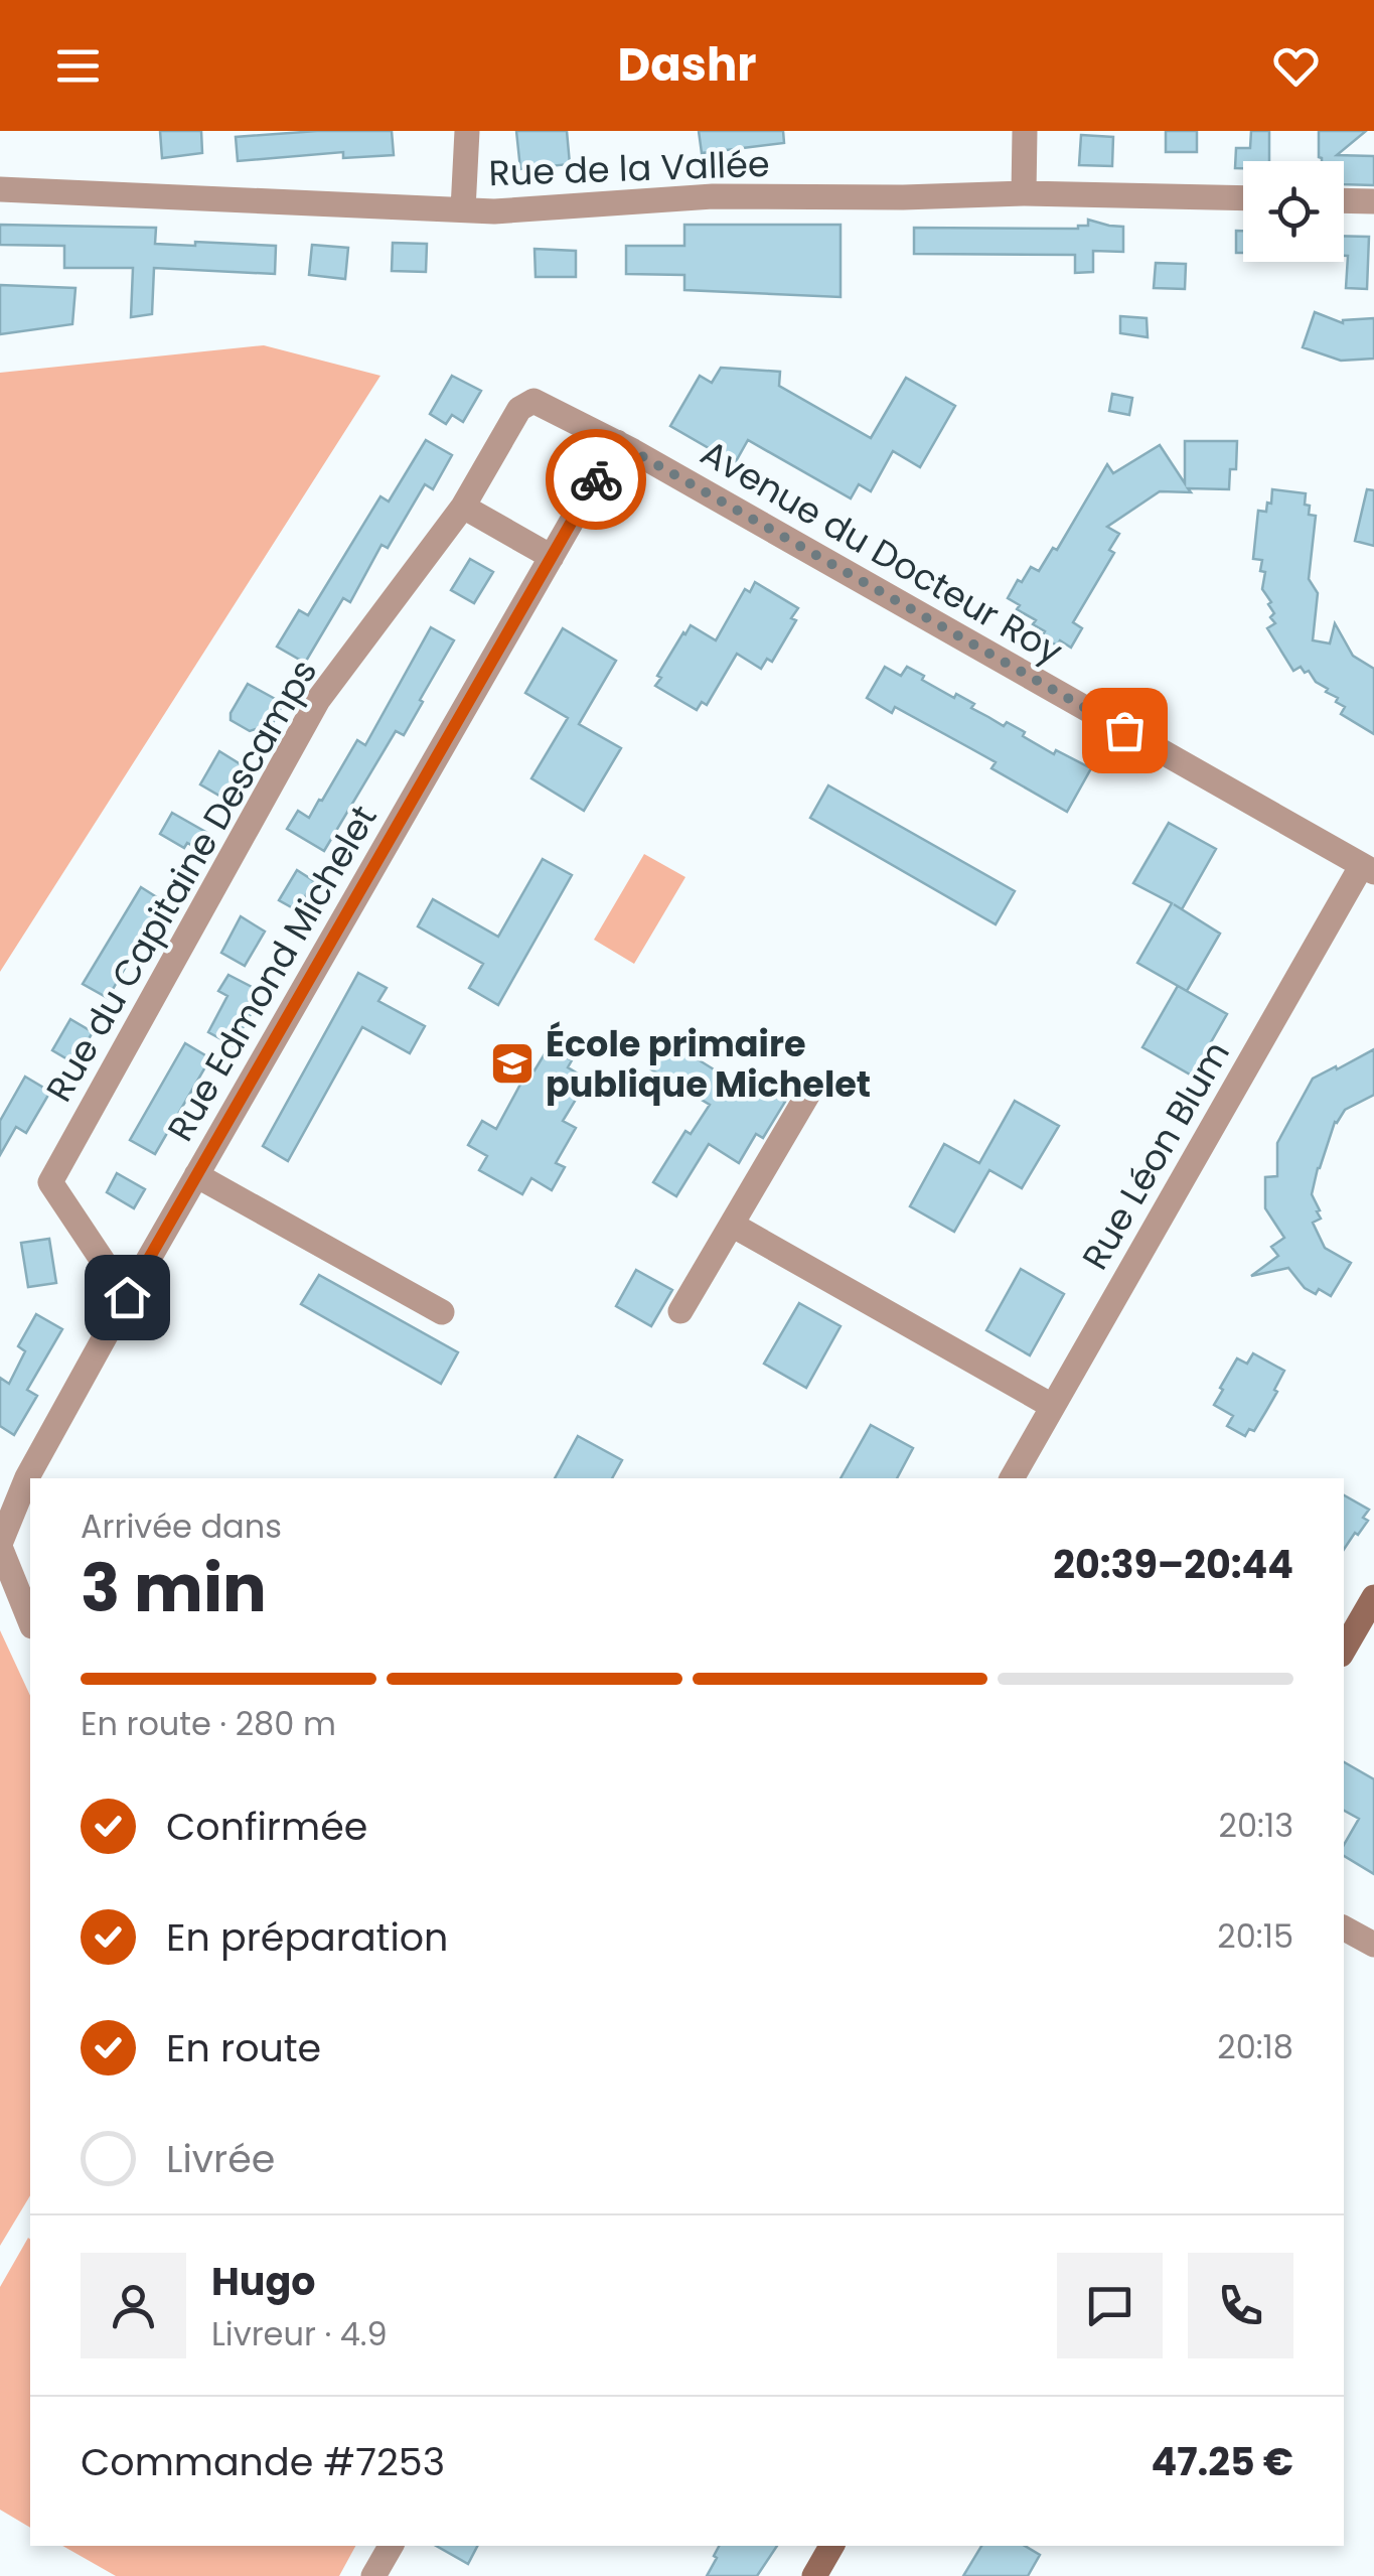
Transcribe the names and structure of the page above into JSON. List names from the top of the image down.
{
  "streets": {
    "street": [
      "Rue de la Vallée",
      "Avenue du Docteur Roy",
      "Rue du Capitaine Descamps",
      "Rue Edmond Michelet",
      "Rue Léon Blum"
    ]
  },
  "crossings": [
    ["Avenue du Docteur Roy", "Rue du Capitaine Descamps"],
    ["Avenue du Docteur Roy", "Rue Edmond Michelet"],
    ["Avenue du Docteur Roy", "Rue Léon Blum"],
    ["Rue du Capitaine Descamps", "Rue Edmond Michelet"]
  ],
  "places": {
    "school or university": ["École primaire publique Michelet"]
  },
  "page": {
    "header": "Dashr",
    "heading": ["3 min", "Arrivée dans", "20:39–20:44"],
    "panel": [
      "Hugo",
      "Livreur · 4.9",
      "Commande #7253",
      "47.25 €"
    ],
    "bar": "En route · 280 m",
    "list": [
      ["Confirmée", "20:13"],
      ["En préparation", "20:15"],
      ["En route", "20:18"],
      "Livrée"
    ]
  }
}
